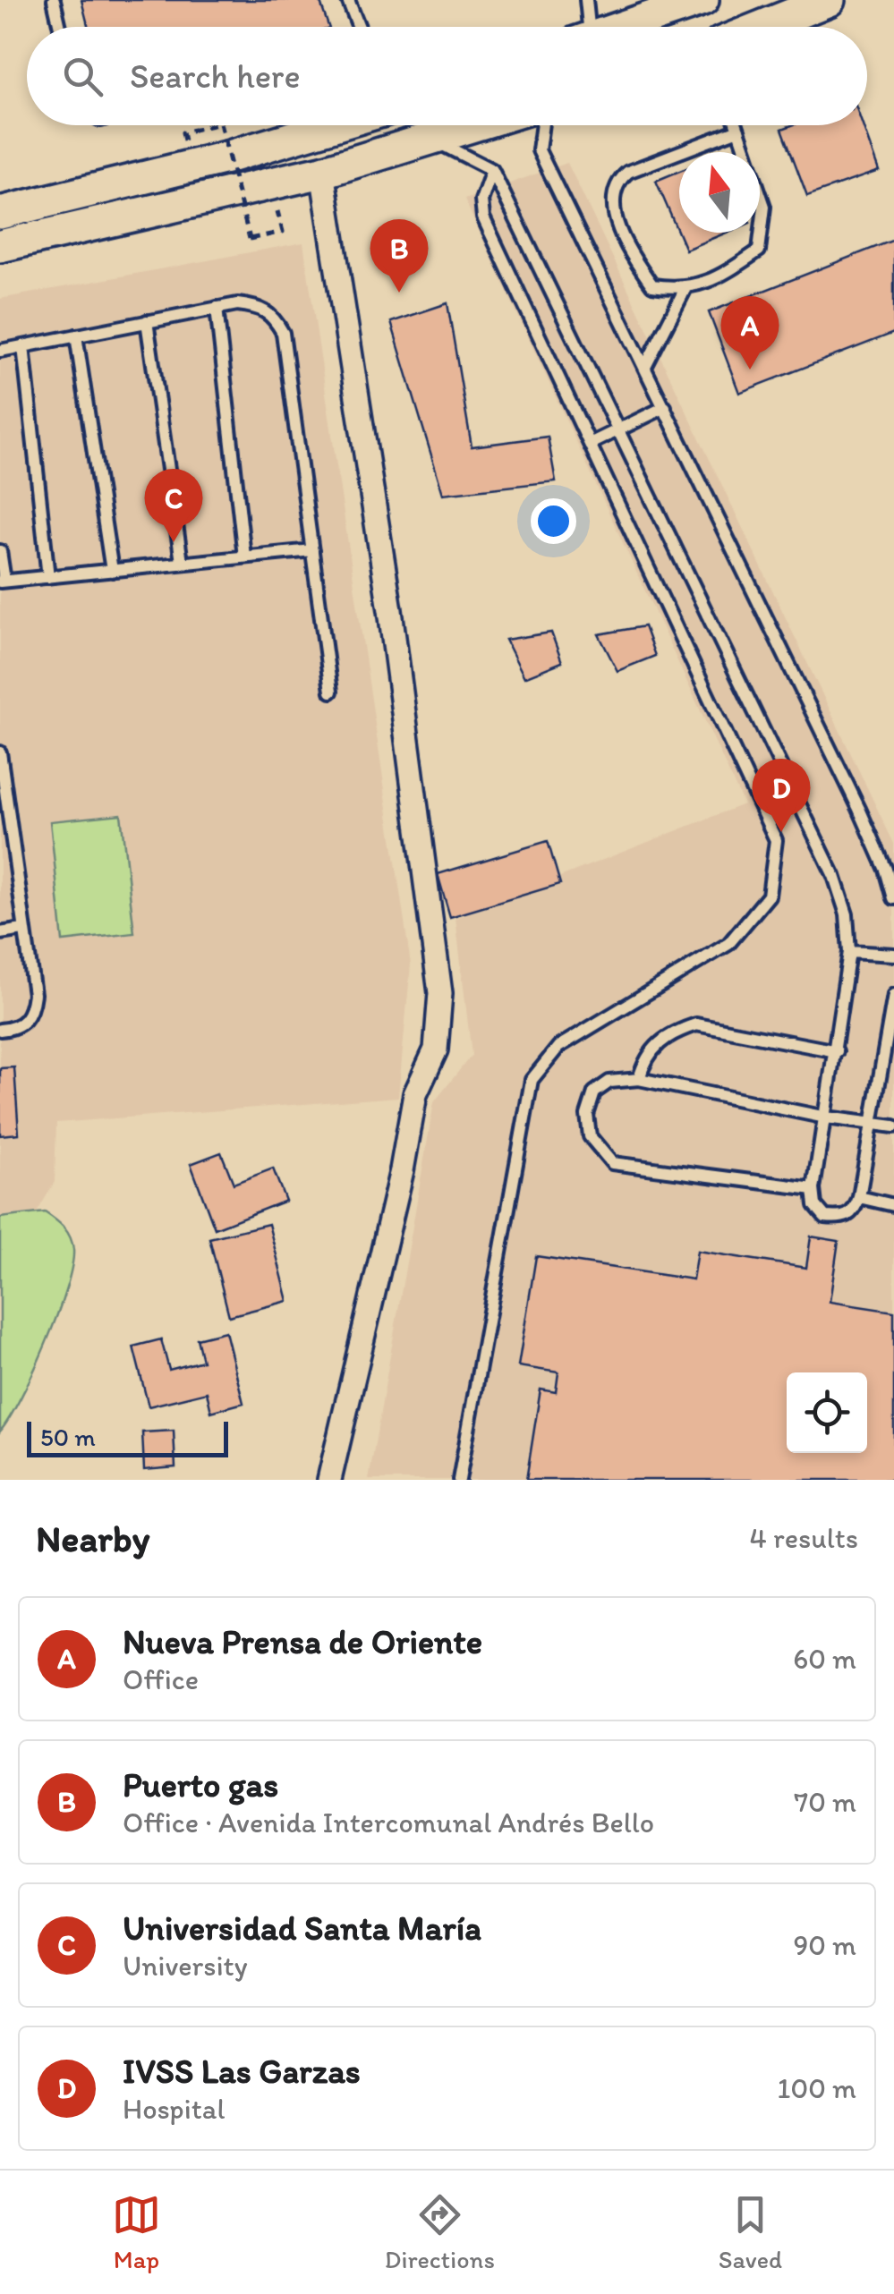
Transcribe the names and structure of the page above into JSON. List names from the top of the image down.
{
  "scale_bar": "50 m",
  "north": "top",
  "page": {
    "search": "Search here",
    "pins": [
      "B",
      "A",
      "C",
      "D"
    ],
    "scale": "50 m",
    "heading": ["Nearby", "4 results"],
    "list": [
      {
        "mark": "A",
        "name": "Nueva Prensa de Oriente",
        "note": "Office",
        "value": "60 m"
      },
      {
        "mark": "B",
        "name": "Puerto gas",
        "note": "Office · Avenida Intercomunal Andrés Bello",
        "value": "70 m"
      },
      {
        "mark": "C",
        "name": "Universidad Santa María",
        "note": "University",
        "value": "90 m"
      },
      {
        "mark": "D",
        "name": "IVSS Las Garzas",
        "note": "Hospital",
        "value": "100 m"
      }
    ],
    "nav": ["Map", "Directions", "Saved"]
  }
}
